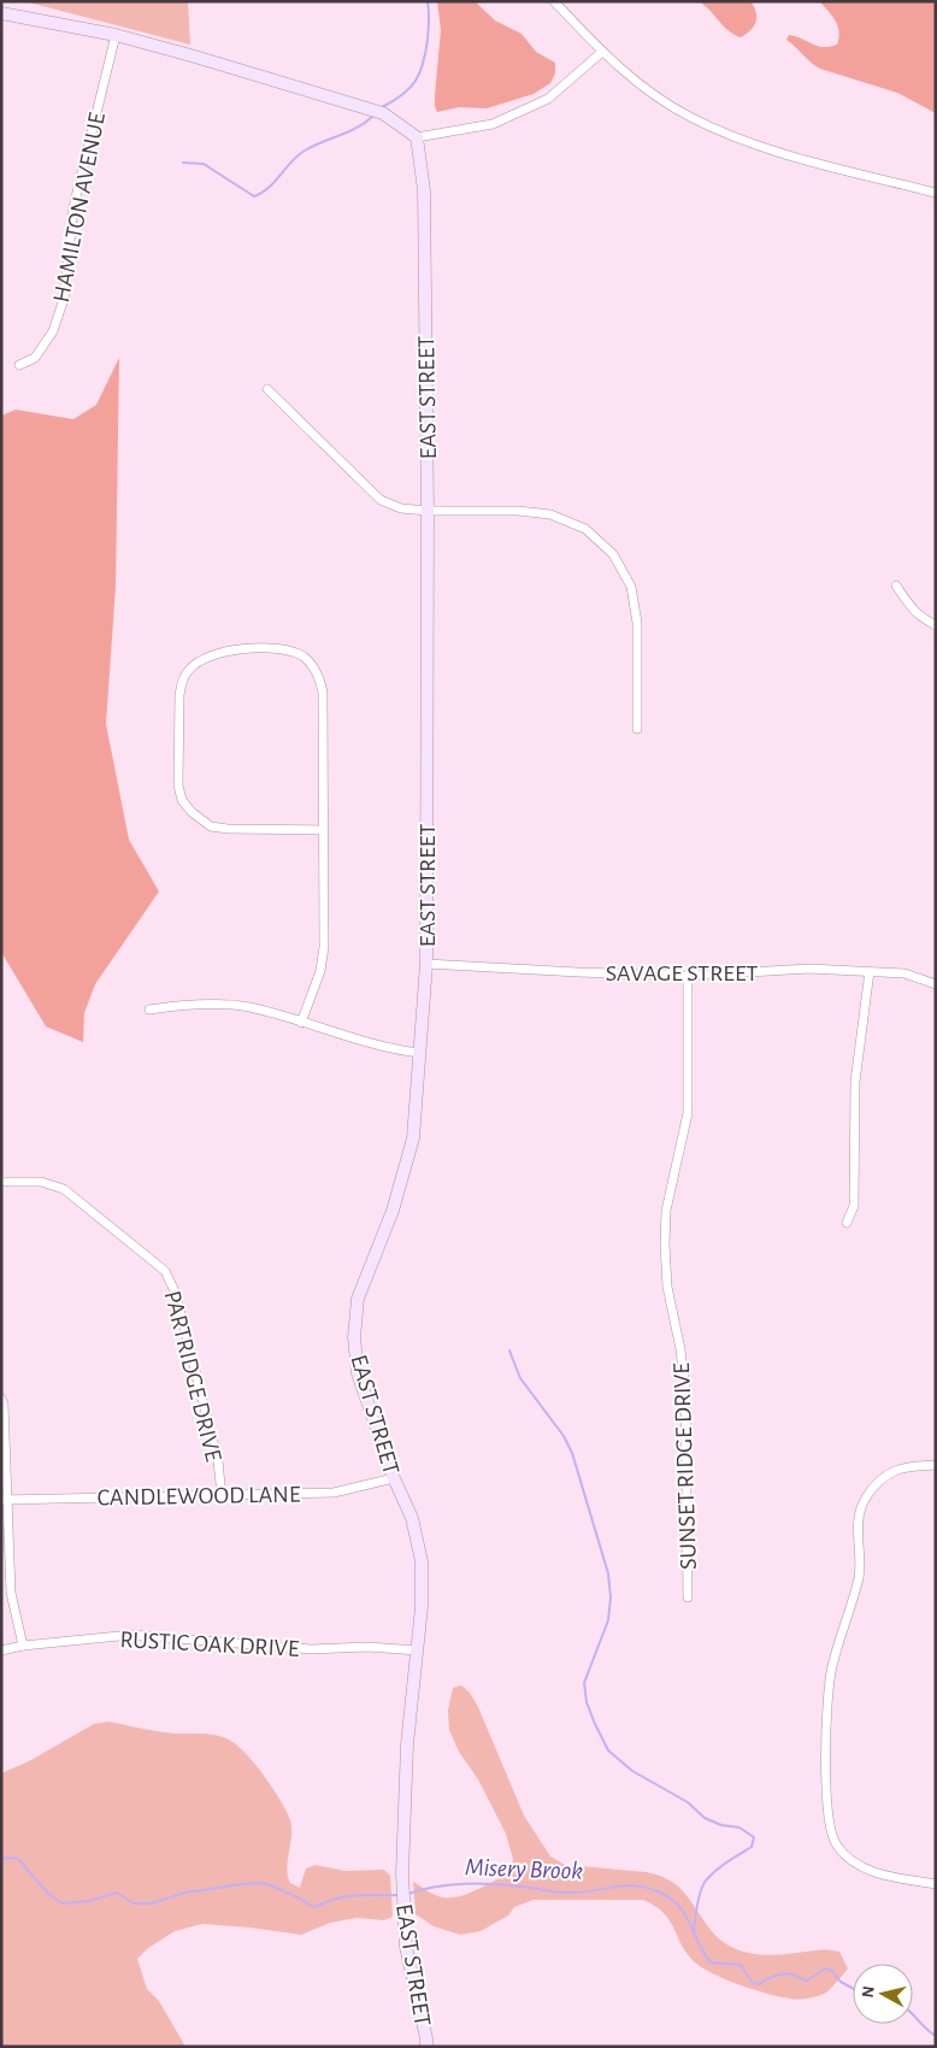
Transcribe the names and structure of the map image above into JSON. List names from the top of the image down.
{
  "streets": {
    "street": [
      "HAMILTON AVENUE",
      "EAST STREET",
      "SAVAGE STREET",
      "PARTRIDGE DRIVE",
      "SUNSET RIDGE DRIVE",
      "CANDLEWOOD LANE",
      "RUSTIC OAK DRIVE"
    ]
  },
  "crossings": [
    ["EAST STREET", "SAVAGE STREET"],
    ["EAST STREET", "CANDLEWOOD LANE"],
    ["EAST STREET", "RUSTIC OAK DRIVE"],
    ["SAVAGE STREET", "SUNSET RIDGE DRIVE"],
    ["PARTRIDGE DRIVE", "CANDLEWOOD LANE"]
  ],
  "water": ["Misery Brook"],
  "north": "left"
}
